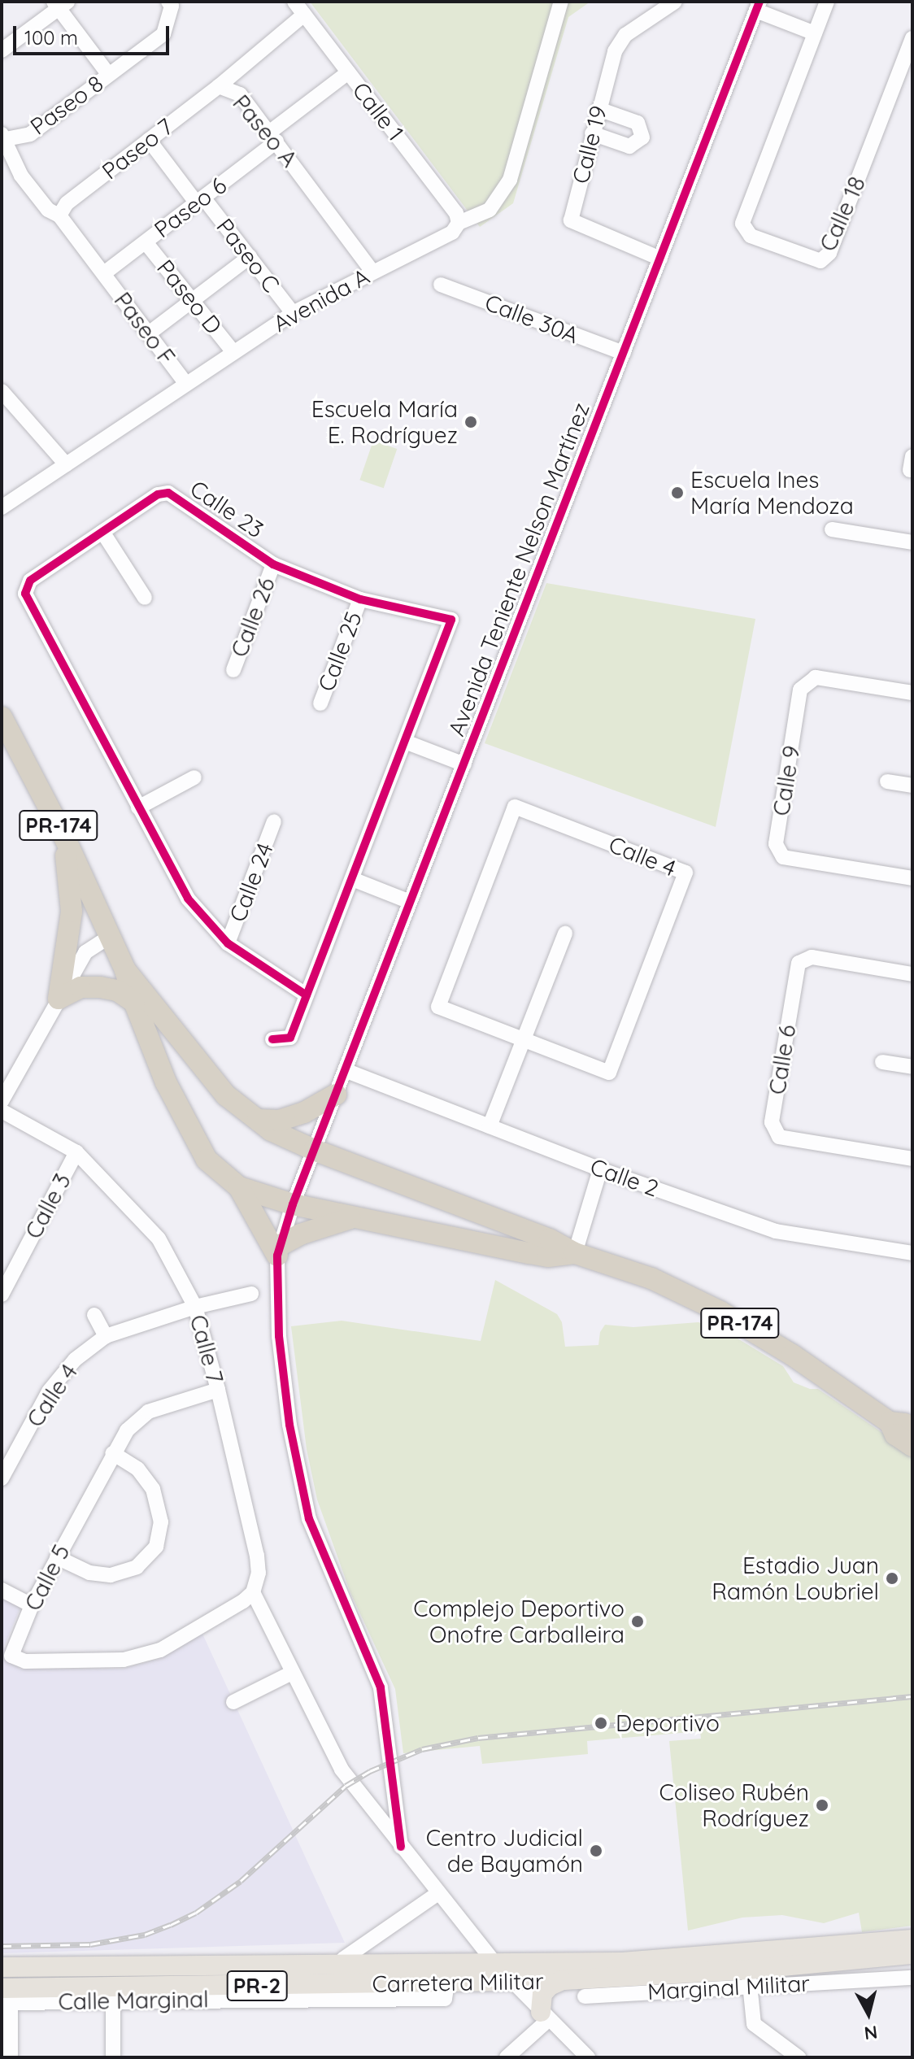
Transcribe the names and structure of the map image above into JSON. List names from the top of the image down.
{
  "streets": {
    "highway": ["PR-174"],
    "main road": ["Carretera Militar", "PR-2"],
    "street": [
      "Paseo 8",
      "Calle 1",
      "Paseo A",
      "Calle 19",
      "Paseo 7",
      "Paseo 6",
      "Calle 18",
      "Paseo C",
      "Paseo D",
      "Avenida A",
      "Calle 30A",
      "Paseo F",
      "Calle 23",
      "Avenida Teniente Nelson Martínez",
      "Calle 26",
      "Calle 25",
      "Calle 9",
      "Calle 4",
      "Calle 24",
      "Calle 6",
      "Calle 2",
      "Calle 3",
      "Calle 7",
      "Calle 5",
      "Marginal Militar"
    ]
  },
  "crossings": [
    ["Calle 1", "Paseo 7"],
    ["Calle 1", "Avenida A"],
    ["Paseo A", "Paseo 7"],
    ["Paseo A", "Paseo 6"],
    ["Paseo A", "Avenida A"],
    ["Calle 19", "Avenida Teniente Nelson Martínez"],
    ["Paseo 7", "Paseo C"],
    ["Paseo 7", "Paseo F"],
    ["Paseo 6", "Paseo C"],
    ["Paseo 6", "Paseo D"],
    ["Paseo 6", "Paseo F"],
    ["Paseo C", "Avenida A"],
    ["Paseo D", "Avenida A"],
    ["Avenida A", "Paseo F"],
    ["Calle 30A", "Avenida Teniente Nelson Martínez"],
    ["Calle 23", "Calle 26"],
    ["Calle 23", "Calle 25"],
    ["Calle 23", "Calle 24"],
    ["Avenida Teniente Nelson Martínez", "PR-174"],
    ["Avenida Teniente Nelson Martínez", "Calle 2"],
    ["Calle 4", "Calle 7"],
    ["Calle 3", "Calle 7"],
    ["Calle 7", "Calle 5"],
    ["Carretera Militar", "Marginal Militar"]
  ],
  "places": [
    "Escuela María E. Rodríguez",
    "Escuela Ines María Mendoza",
    "Estadio Juan Ramón Loubriel",
    "Complejo Deportivo Onofre Carballeira",
    "Deportivo",
    "Coliseo Rubén Rodríguez",
    "Centro Judicial de Bayamón"
  ],
  "scale_bar": "100 m",
  "north": "bottom"
}
